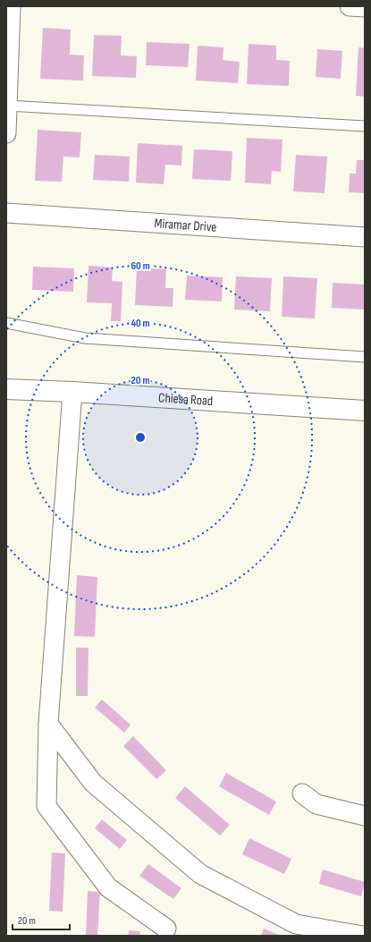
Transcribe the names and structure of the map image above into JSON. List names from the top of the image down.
{
  "streets": {
    "main road": ["Chiesa Road"],
    "street": ["Miramar Drive"]
  },
  "scale_bar": "20 m",
  "rings": ["60 m", "40 m", "20 m"]
}
